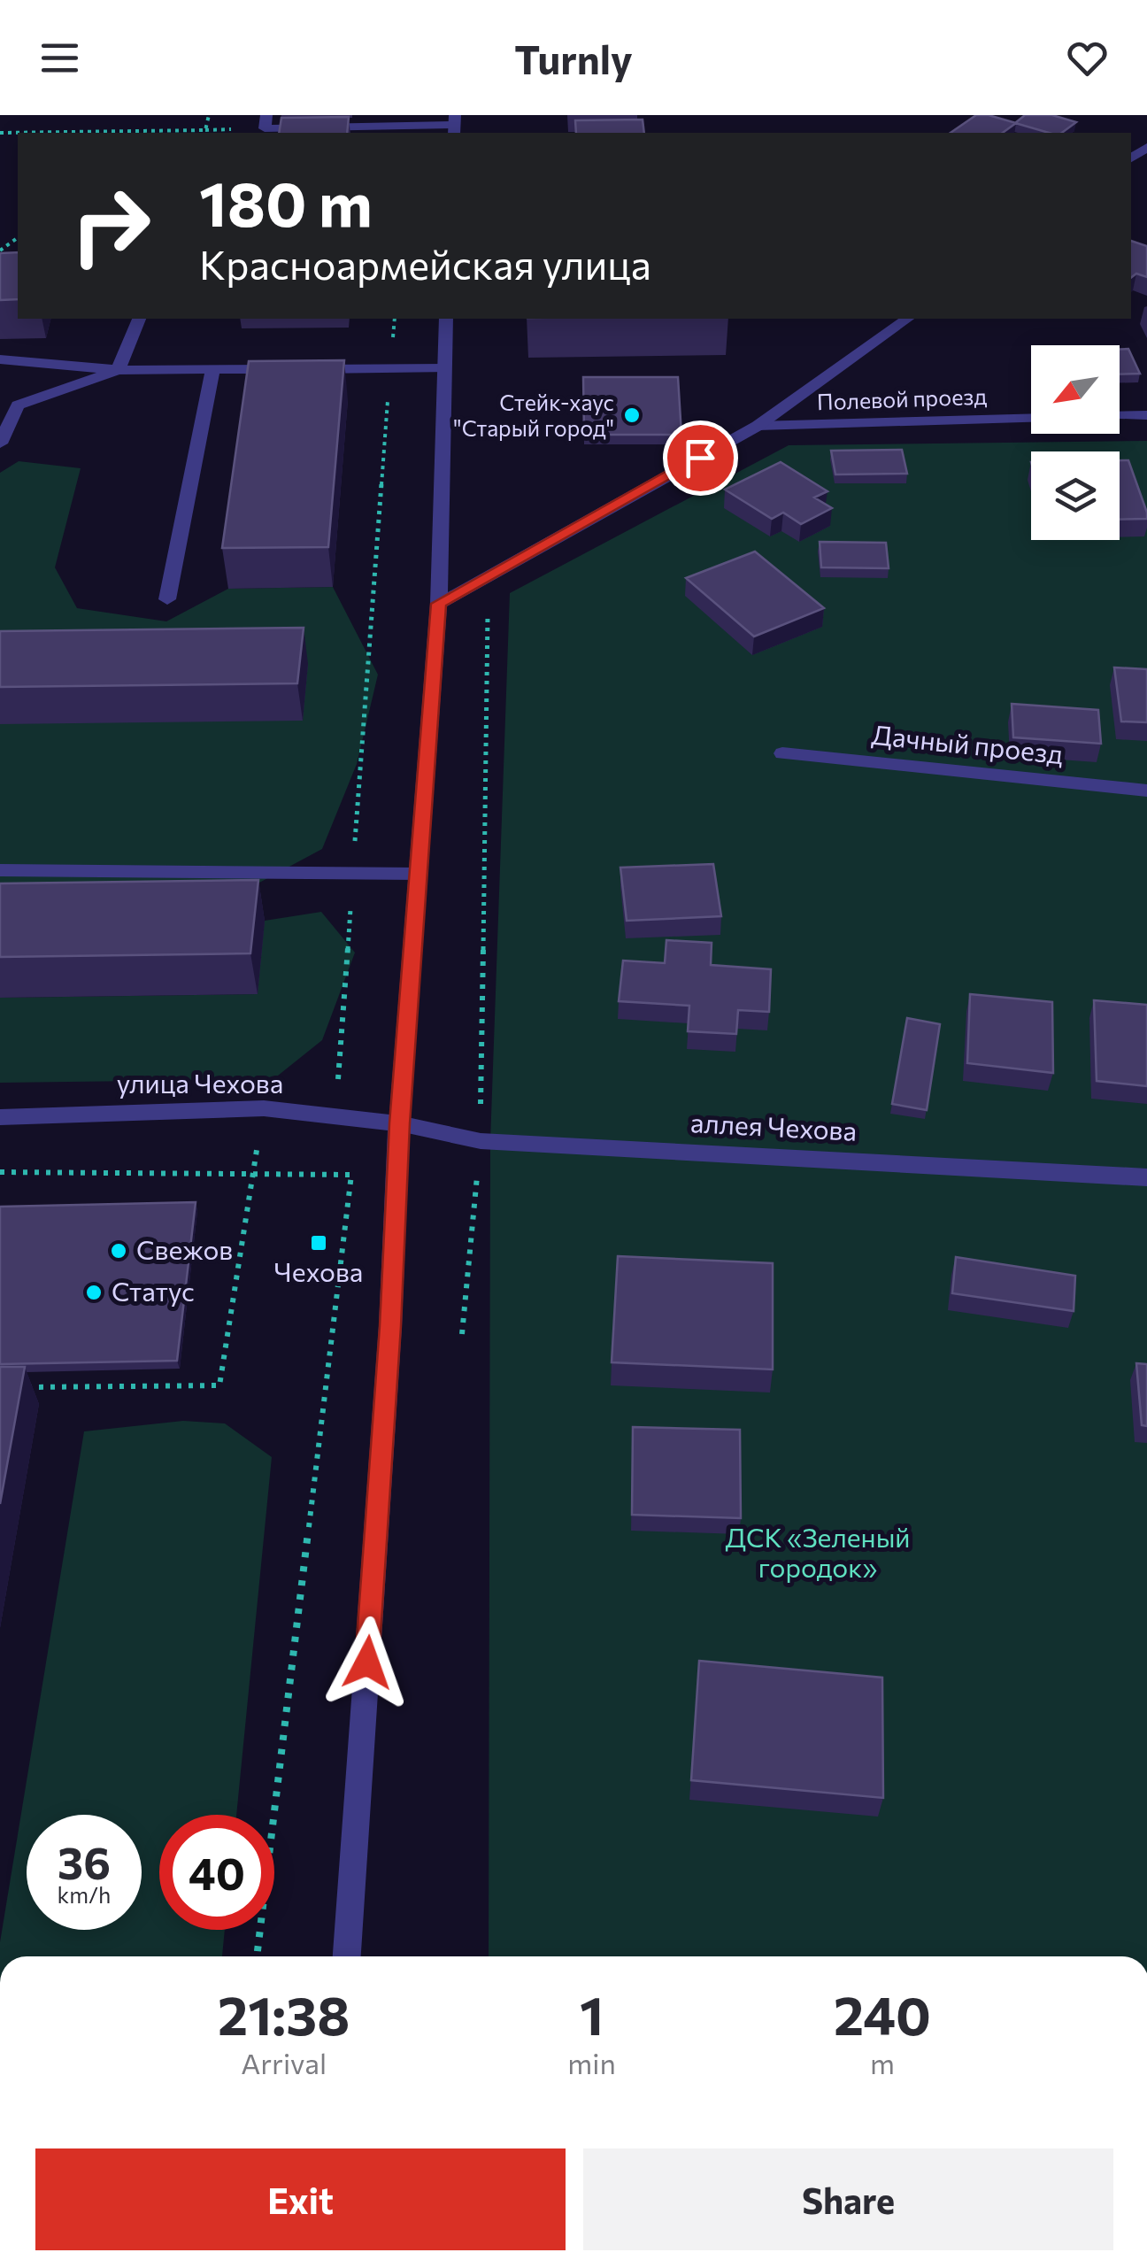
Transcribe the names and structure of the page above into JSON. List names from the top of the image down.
{
  "streets": {
    "street": [
      "Полевой проезд",
      "Дачный проезд",
      "улица Чехова",
      "аллея Чехова"
    ]
  },
  "crossings": [
    ["улица Чехова", "аллея Чехова"]
  ],
  "parks": ["ДСК «Зеленый городок»"],
  "places": {
    "other": ["Стейк-хаус \"Старый город\"", "Свежов", "Статус"],
    "transit": ["Чехова"]
  },
  "north": "bottom left",
  "page": {
    "header": "Turnly",
    "turn": ["180 m", "Красноармейская улица"],
    "speed": "36 km/h",
    "limit": "40",
    "eta": [
      "21:38",
      "Arrival",
      "1",
      "min",
      "240",
      "m"
    ],
    "buttons": ["Exit", "Share"]
  }
}
